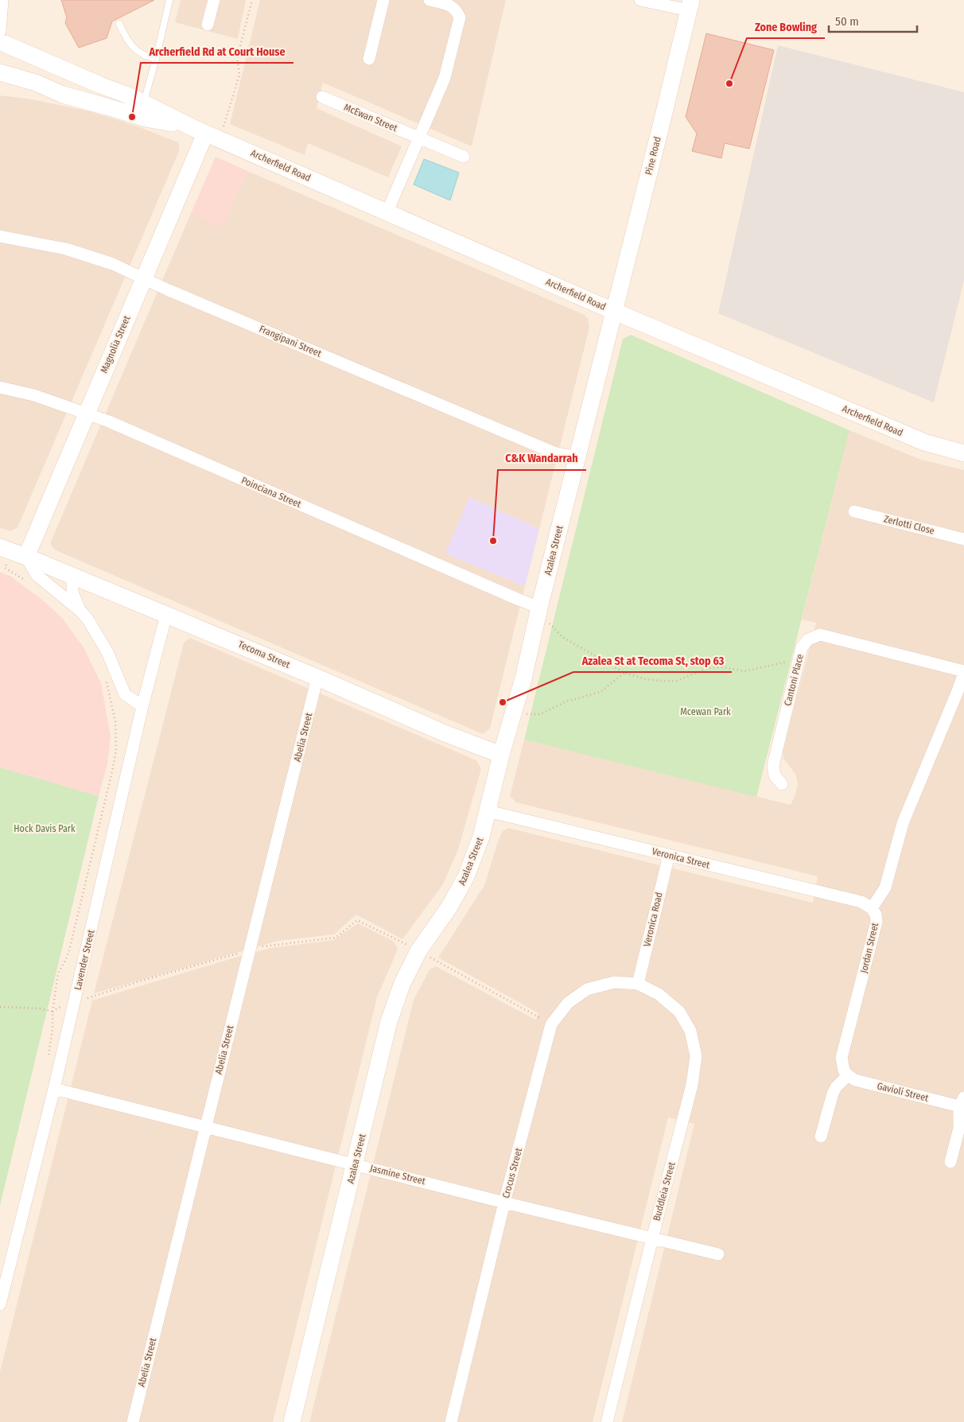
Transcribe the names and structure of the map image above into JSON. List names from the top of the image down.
{
  "streets": {
    "street": [
      "McEwan Street",
      "Pine Road",
      "Archerfield Road",
      "Frangipani Street",
      "Magnolia Street",
      "Poinciana Street",
      "Zerlotti Close",
      "Azalea Street",
      "Tecoma Street",
      "Cantoni Place",
      "Abelia Street",
      "Veronica Street",
      "Veronica Road",
      "Jordan Street",
      "Lavender Street",
      "Gavioli Street",
      "Crocus Street",
      "Jasmine Street",
      "Buddleia Street"
    ]
  },
  "crossings": [
    ["Pine Road", "Archerfield Road"],
    ["Pine Road", "Azalea Street"],
    ["Archerfield Road", "Magnolia Street"],
    ["Archerfield Road", "Azalea Street"],
    ["Frangipani Street", "Magnolia Street"],
    ["Frangipani Street", "Azalea Street"],
    ["Magnolia Street", "Poinciana Street"],
    ["Magnolia Street", "Tecoma Street"],
    ["Poinciana Street", "Azalea Street"],
    ["Azalea Street", "Tecoma Street"],
    ["Azalea Street", "Veronica Street"],
    ["Azalea Street", "Jasmine Street"],
    ["Tecoma Street", "Abelia Street"],
    ["Tecoma Street", "Lavender Street"],
    ["Cantoni Place", "Jordan Street"],
    ["Abelia Street", "Jasmine Street"],
    ["Veronica Street", "Veronica Road"],
    ["Veronica Street", "Jordan Street"],
    ["Veronica Road", "Crocus Street"],
    ["Veronica Road", "Buddleia Street"],
    ["Jordan Street", "Gavioli Street"],
    ["Lavender Street", "Jasmine Street"],
    ["Crocus Street", "Jasmine Street"],
    ["Crocus Street", "Buddleia Street"],
    ["Jasmine Street", "Buddleia Street"]
  ],
  "parks": ["Mcewan Park", "Hock Davis Park"],
  "places": [
    "Zone Bowling",
    "Archerfield Rd at Court House",
    "C&K Wandarrah",
    "Azalea St at Tecoma St, stop 63"
  ],
  "scale_bar": "50 m"
}
